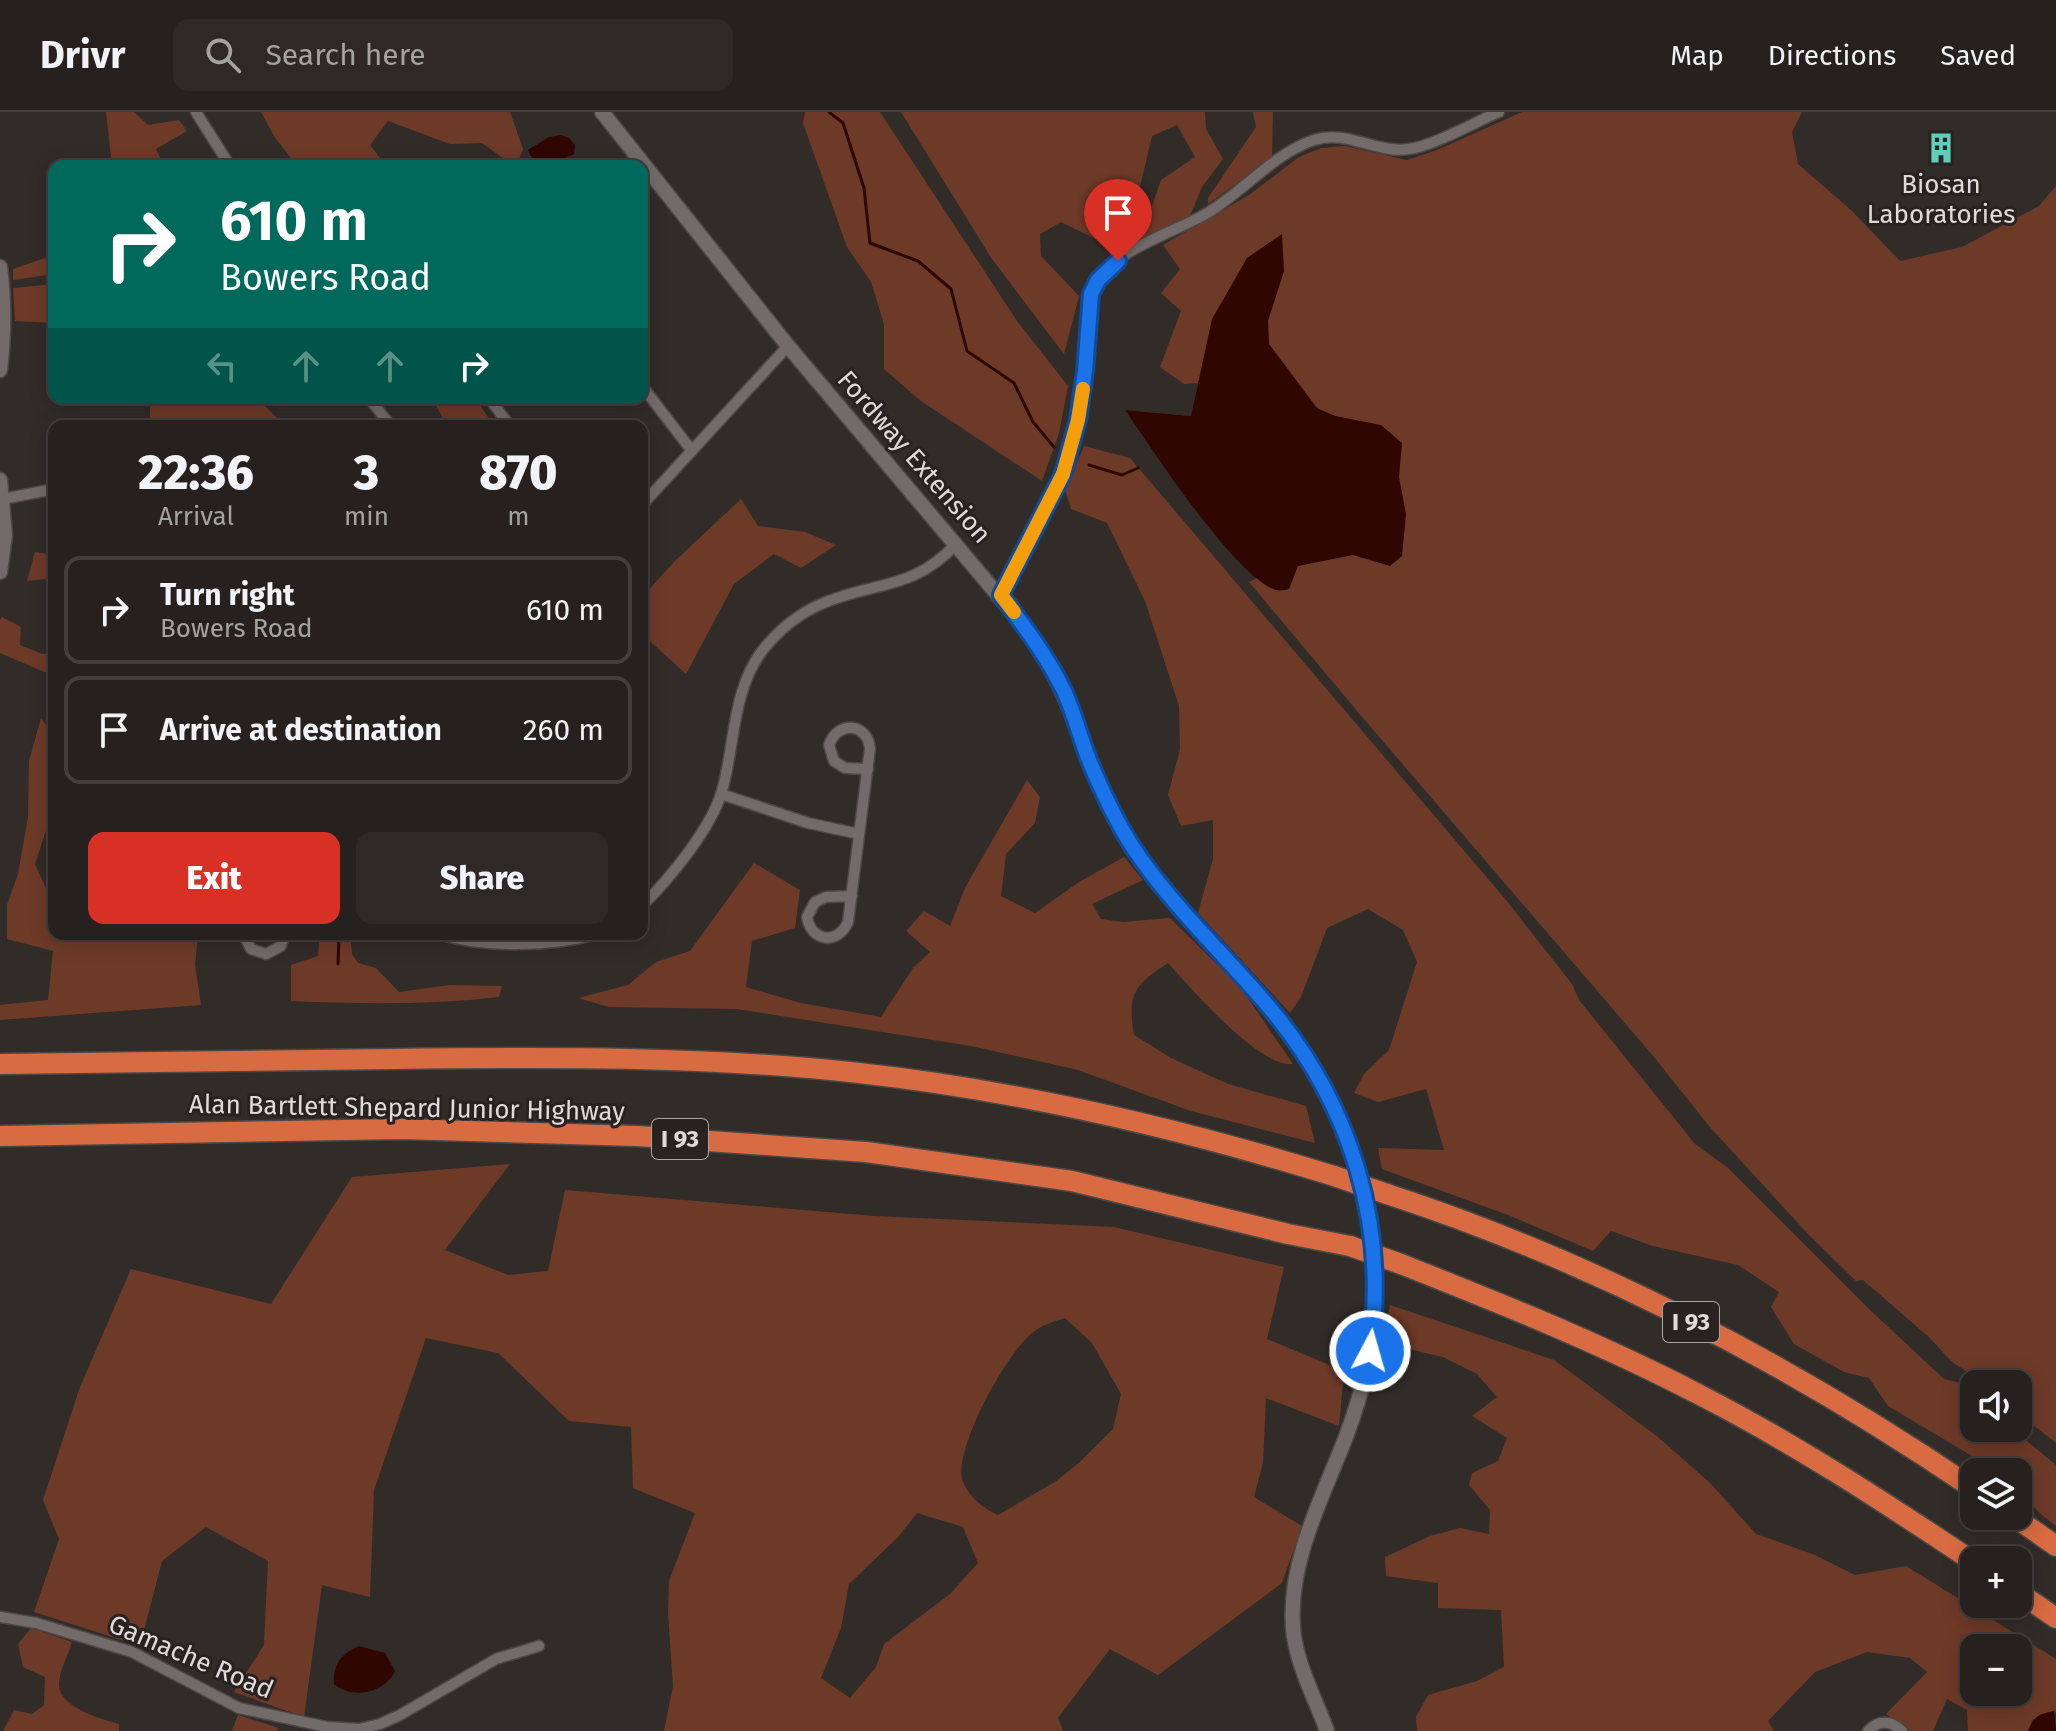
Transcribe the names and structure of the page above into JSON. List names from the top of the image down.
{
  "streets": {
    "highway": ["Alan Bartlett Shepard Junior Highway", "I 93"],
    "street": ["Fordway Extension", "Gamache Road"]
  },
  "places": {
    "building": ["Biosan Laboratories"]
  },
  "page": {
    "header": "Drivr",
    "search": "Search here",
    "nav": ["Map", "Directions", "Saved"],
    "turn": ["610 m", "Bowers Road"],
    "eta": [
      "22:36",
      "Arrival",
      "3",
      "min",
      "870",
      "m"
    ],
    "list": [
      {
        "name": "Turn right",
        "note": "Bowers Road",
        "value": "610 m"
      },
      {
        "name": "Arrive at destination",
        "value": "260 m"
      }
    ],
    "buttons": ["Exit", "Share"],
    "map_buttons": ["+", "−"]
  }
}
